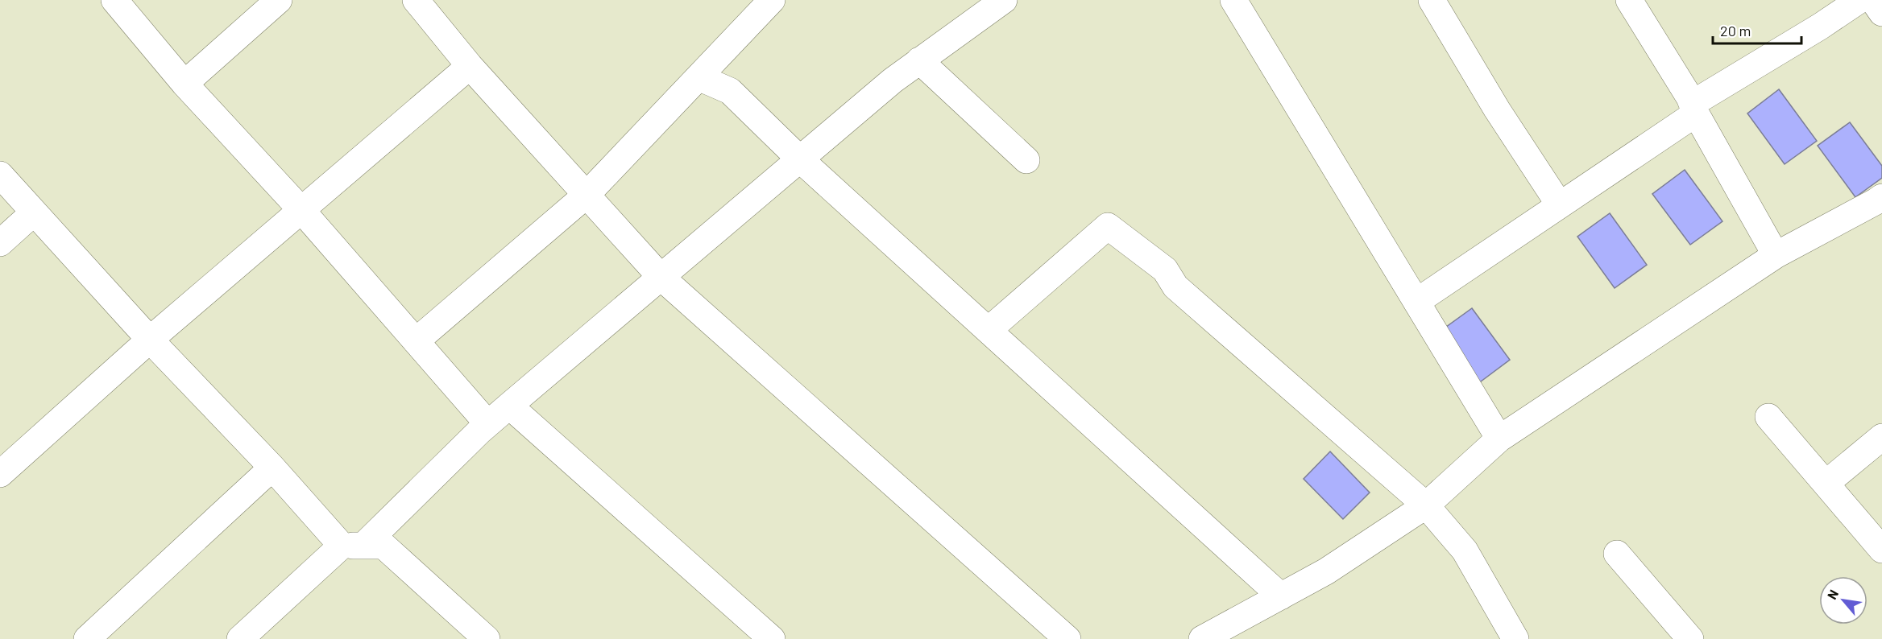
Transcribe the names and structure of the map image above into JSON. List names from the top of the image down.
{
  "scale_bar": "20 m",
  "north": "top left"
}
